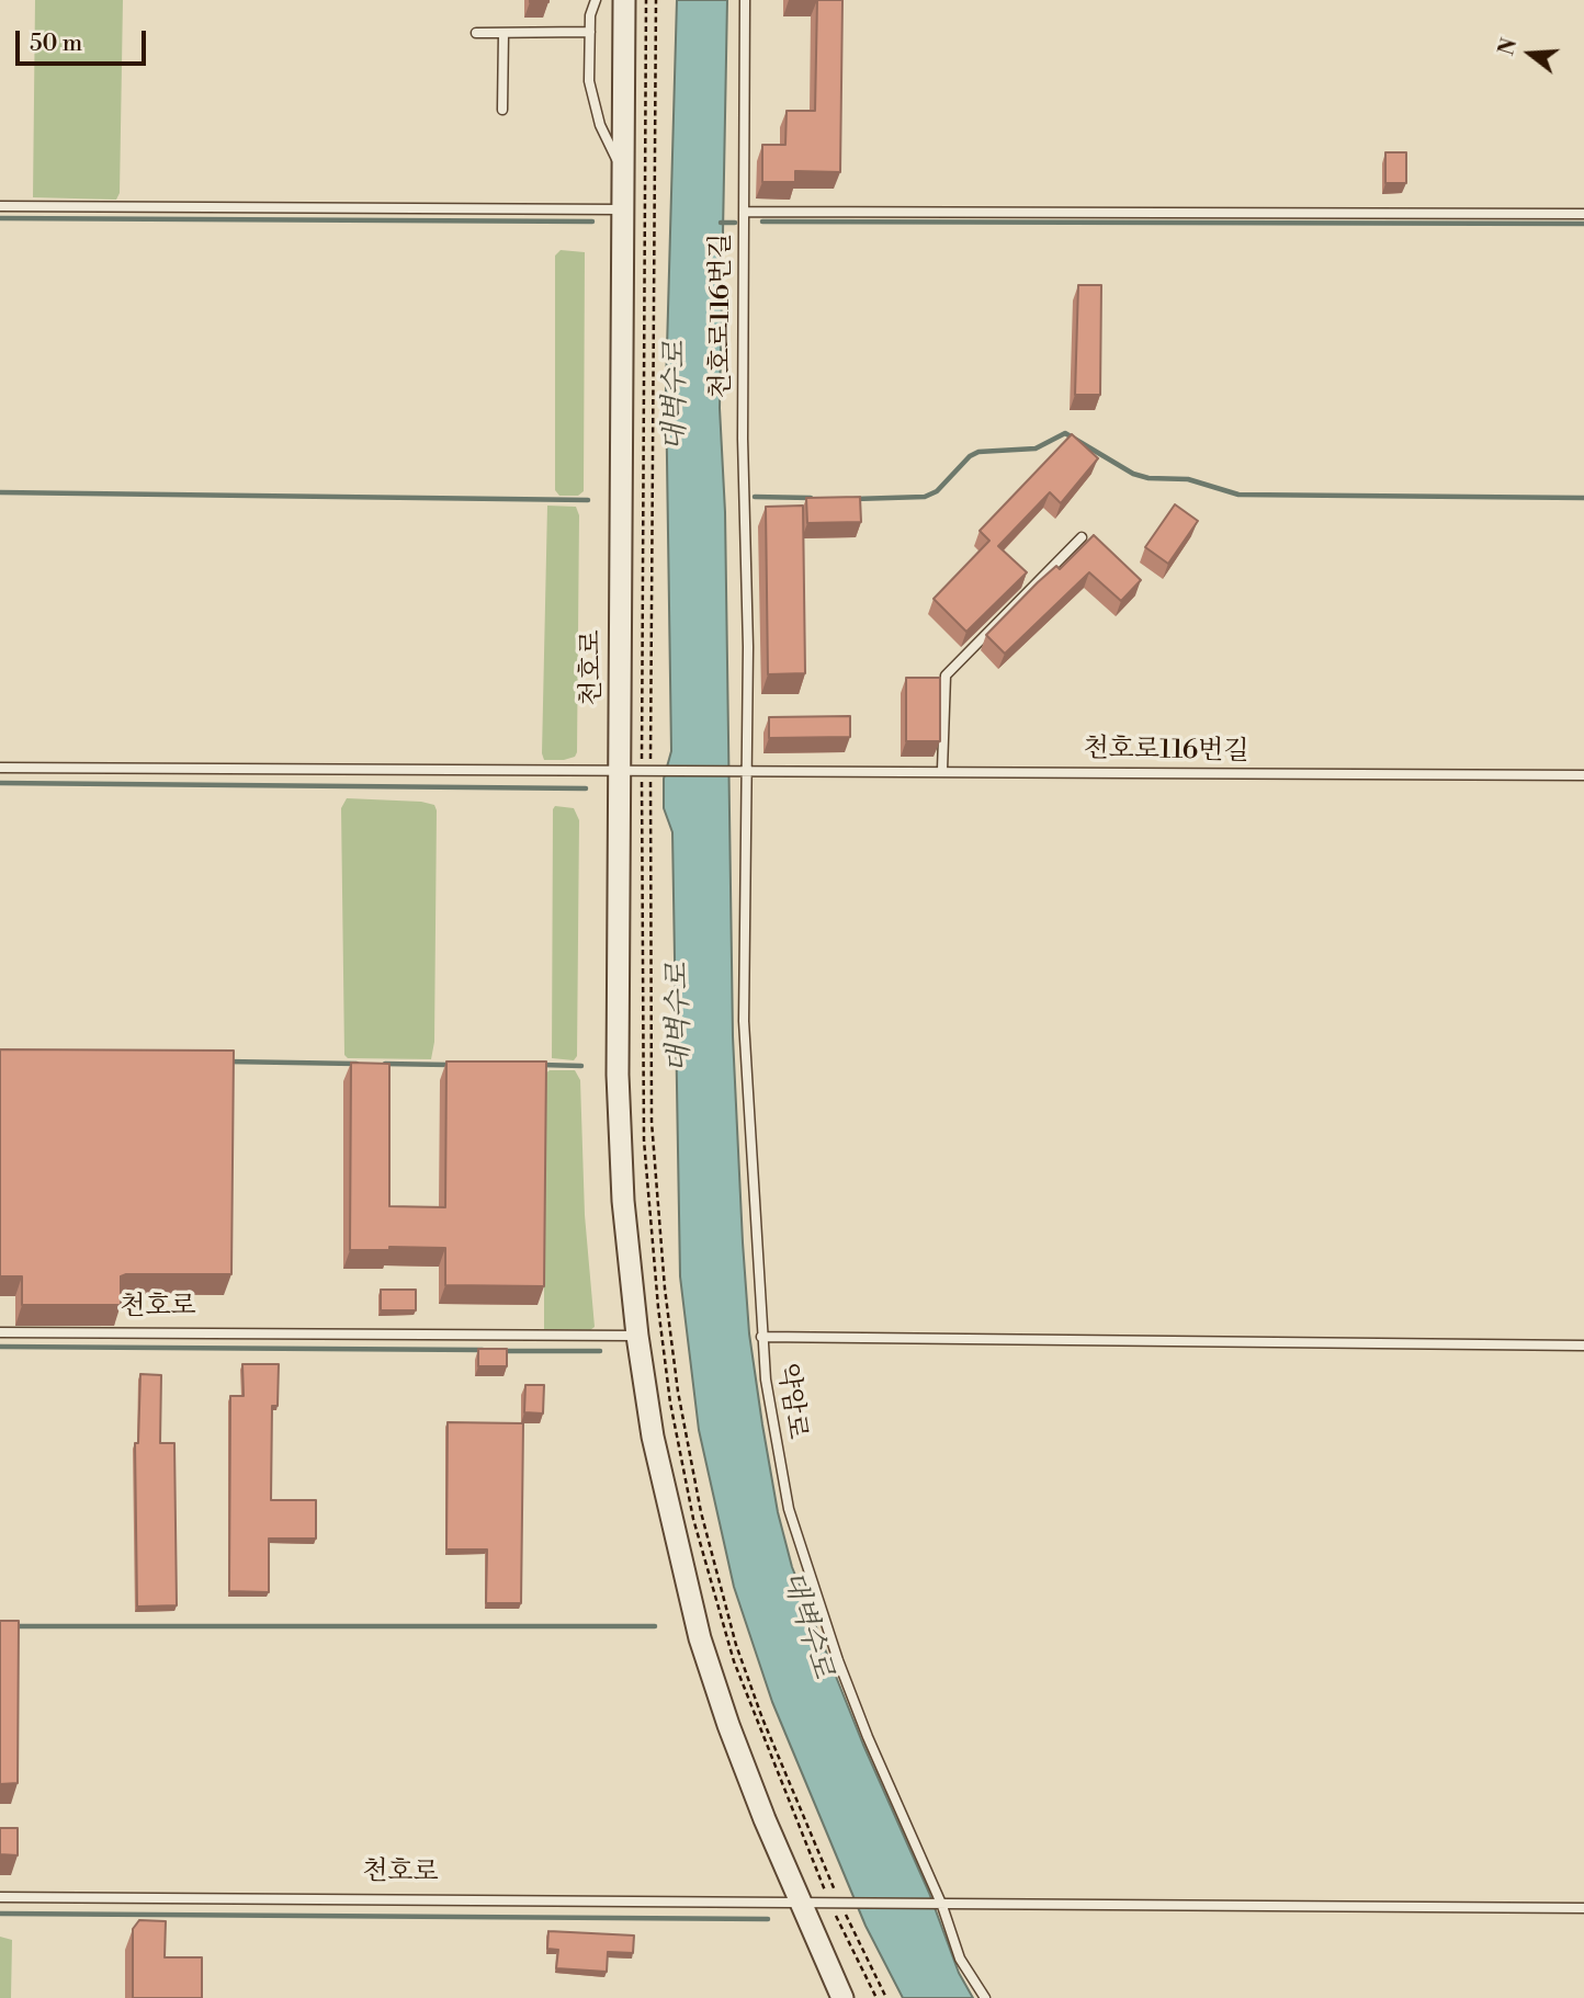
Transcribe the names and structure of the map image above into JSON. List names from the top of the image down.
{
  "streets": {
    "street": ["천호로"],
    "lane": ["천호로116번길", "약암로"]
  },
  "crossings": [
    ["천호로116번길", "천호로"],
    ["천호로116번길", "약암로"]
  ],
  "water": ["대벽수로"],
  "scale_bar": "50 m",
  "north": "left"
}
